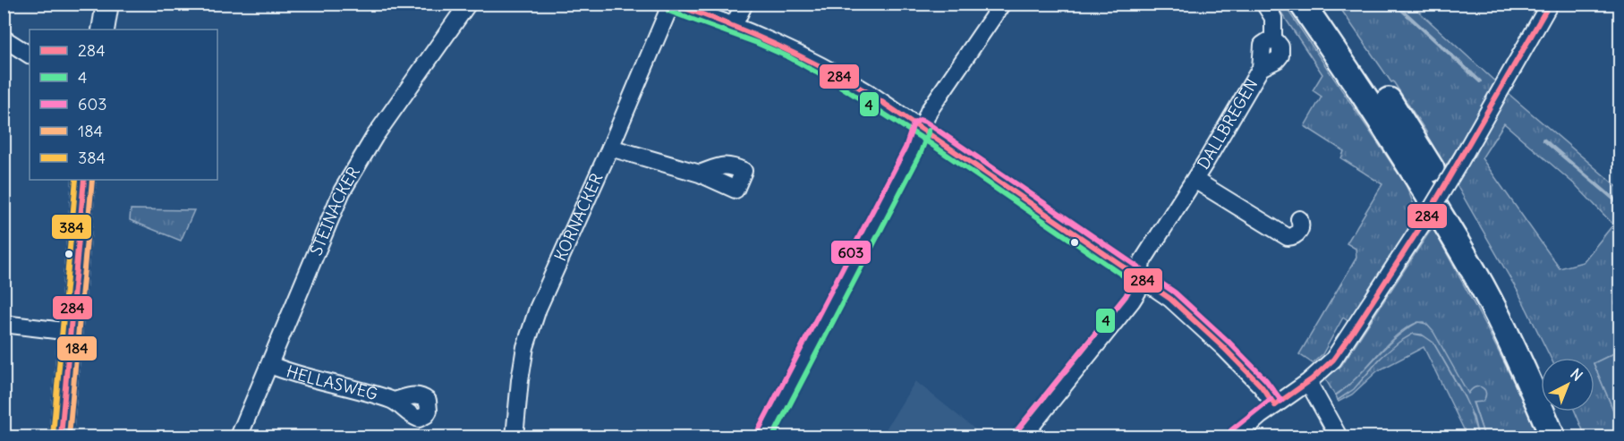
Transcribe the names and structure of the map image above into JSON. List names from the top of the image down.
{
  "streets": {
    "street": [
      "DALLBREGEN",
      "STEINACKER",
      "KORNACKER",
      "HELLASWEG"
    ]
  },
  "crossings": [
    ["STEINACKER", "HELLASWEG"]
  ],
  "lines": [
    "transit line 284",
    "transit line 4",
    "transit line 603",
    "transit line 184",
    "transit line 384"
  ],
  "legend": [
    "284",
    "4",
    "603",
    "184",
    "384"
  ],
  "north": "top right"
}
